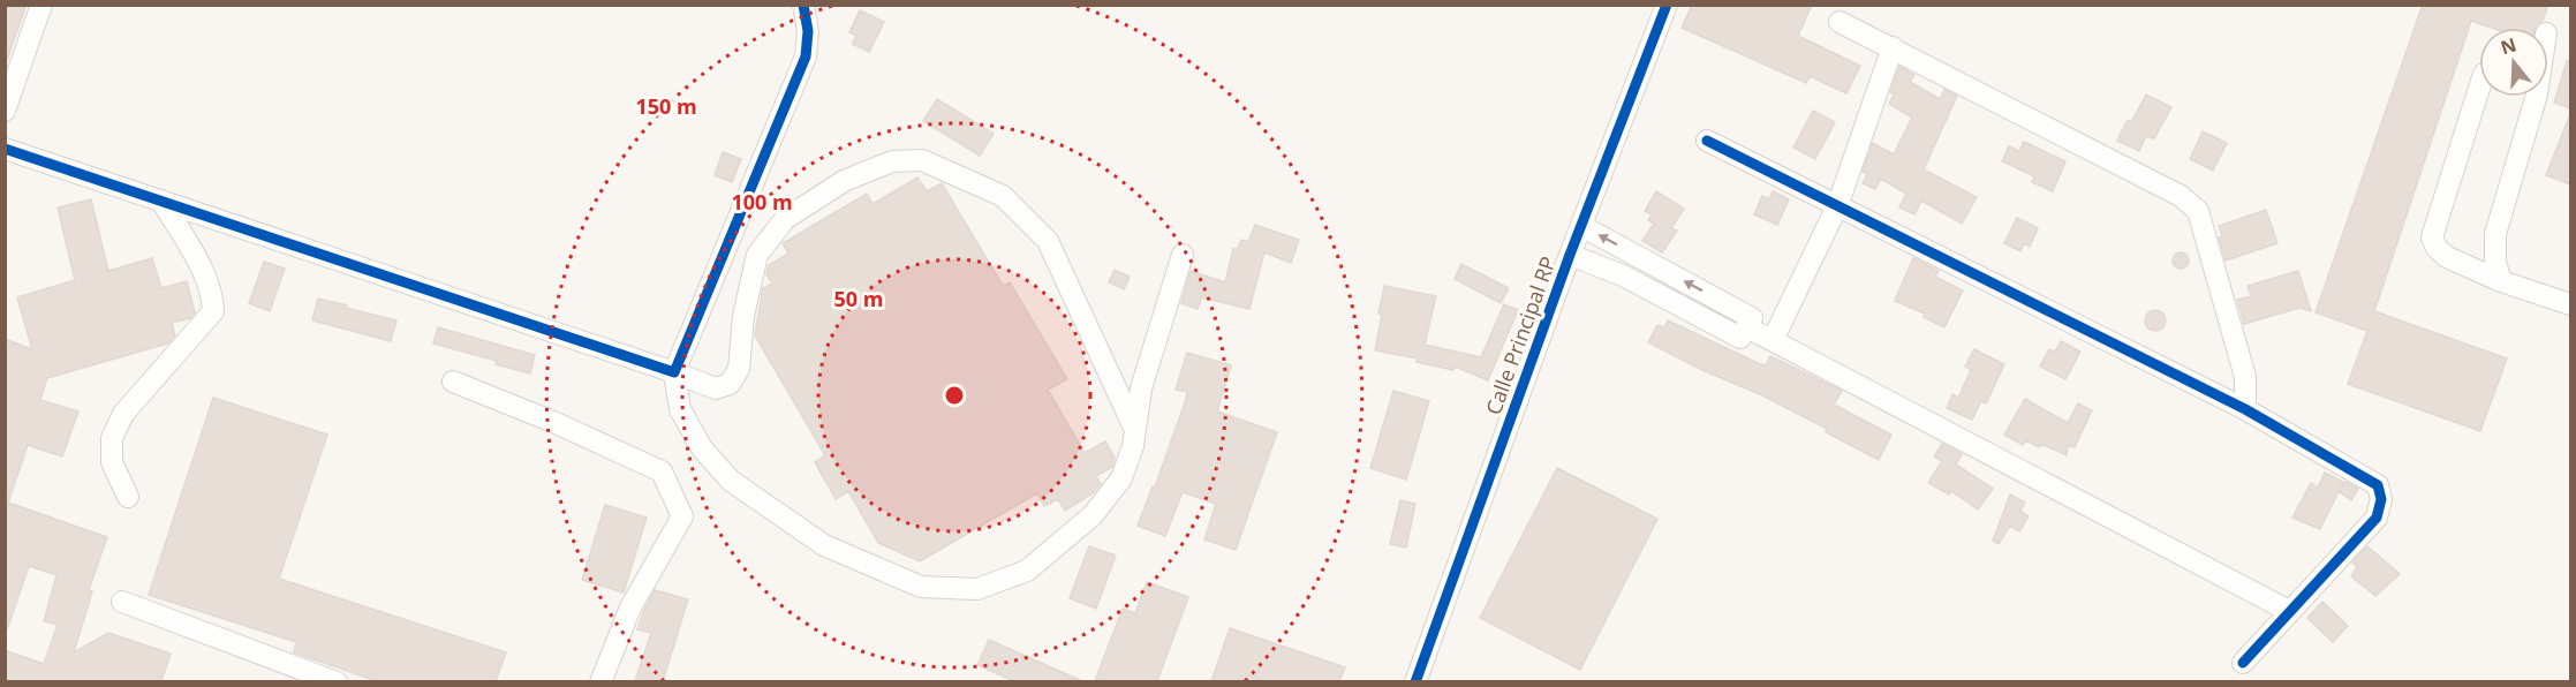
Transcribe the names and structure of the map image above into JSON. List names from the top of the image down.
{
  "streets": {
    "street": ["Calle Principal RP"]
  },
  "north": "top",
  "rings": ["150 m", "100 m", "50 m"]
}
